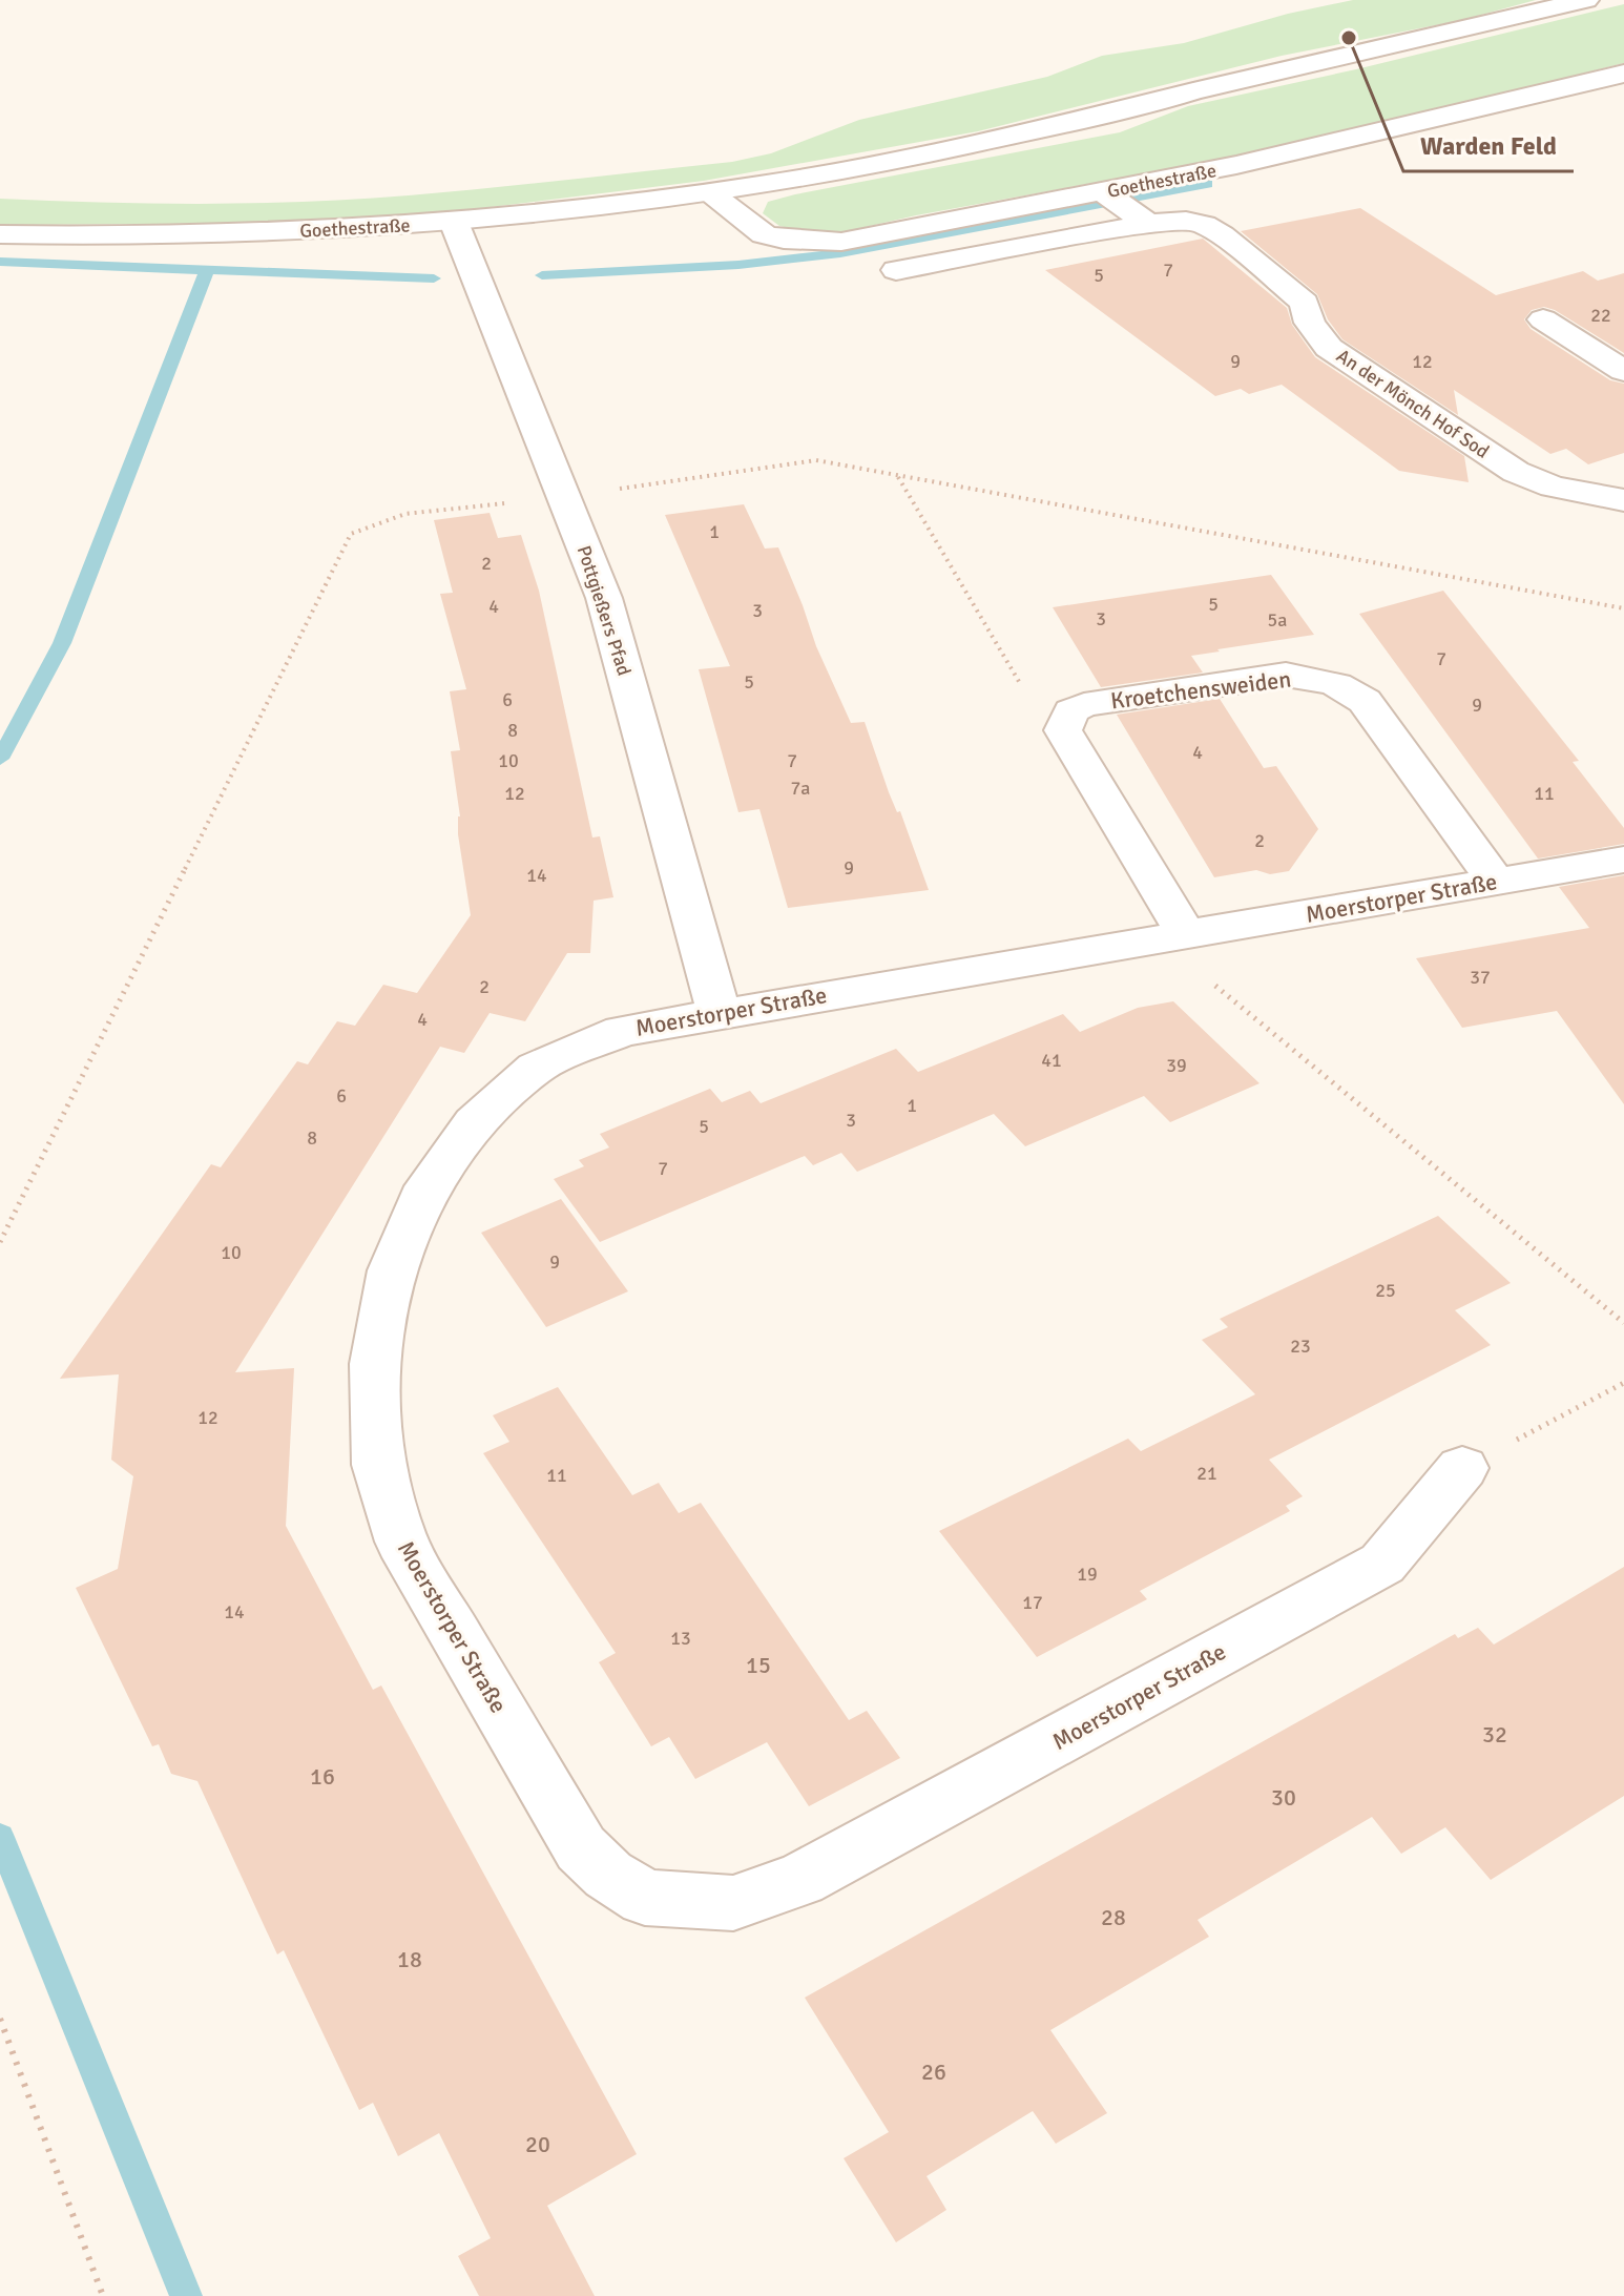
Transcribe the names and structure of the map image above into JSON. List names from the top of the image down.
{
  "streets": {
    "street": [
      "Goethestraße",
      "An der Mönch Hof Sod",
      "Pottgießers Pfad",
      "Kroetchensweiden",
      "Moerstorper Straße"
    ]
  },
  "crossings": [
    ["Goethestraße", "Pottgießers Pfad"],
    ["Pottgießers Pfad", "Moerstorper Straße"],
    ["Kroetchensweiden", "Moerstorper Straße"]
  ],
  "places": ["Warden Feld"],
  "house_numbers": [
    "7",
    "5",
    "22",
    "9",
    "12",
    "1",
    "2",
    "5",
    "4",
    "3",
    "3",
    "5a",
    "7",
    "5",
    "6",
    "9",
    "8",
    "4",
    "10",
    "7",
    "7a",
    "12",
    "11",
    "2",
    "9",
    "14",
    "37",
    "2",
    "4",
    "41",
    "39",
    "6",
    "1",
    "3",
    "5",
    "8",
    "7",
    "10",
    "9",
    "25",
    "23",
    "12",
    "21",
    "11",
    "19",
    "17",
    "14",
    "13",
    "15",
    "32",
    "16",
    "30",
    "28",
    "18",
    "26",
    "20"
  ]
}
